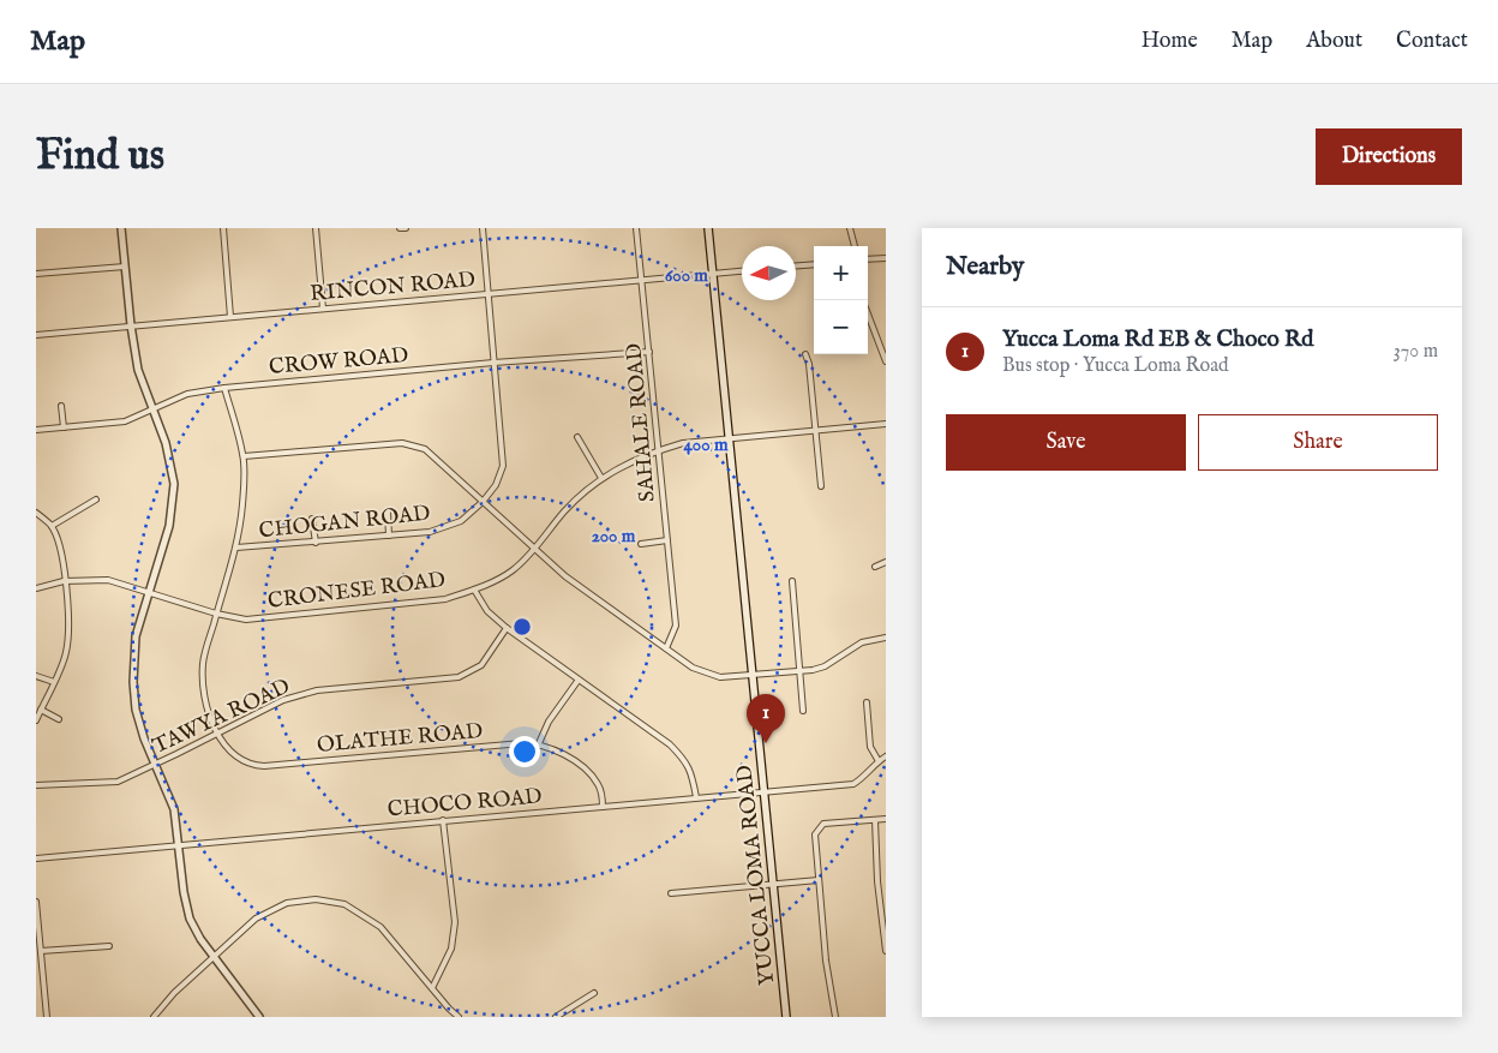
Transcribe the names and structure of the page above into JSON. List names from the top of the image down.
{
  "streets": {
    "main road": ["YUCCA LOMA ROAD"],
    "street": [
      "RINCON ROAD",
      "CROW ROAD",
      "SAHALE ROAD",
      "CHOGAN ROAD",
      "CRONESE ROAD",
      "TAWYA ROAD",
      "OLATHE ROAD",
      "CHOCO ROAD"
    ]
  },
  "crossings": [
    ["RINCON ROAD", "SAHALE ROAD"],
    ["RINCON ROAD", "CHOGAN ROAD"],
    ["RINCON ROAD", "YUCCA LOMA ROAD"],
    ["CROW ROAD", "SAHALE ROAD"],
    ["CROW ROAD", "CHOGAN ROAD"],
    ["CROW ROAD", "OLATHE ROAD"],
    ["SAHALE ROAD", "CRONESE ROAD"],
    ["CHOGAN ROAD", "OLATHE ROAD"],
    ["CRONESE ROAD", "OLATHE ROAD"],
    ["CRONESE ROAD", "YUCCA LOMA ROAD"],
    ["TAWYA ROAD", "OLATHE ROAD"],
    ["OLATHE ROAD", "CHOCO ROAD"],
    ["CHOCO ROAD", "YUCCA LOMA ROAD"]
  ],
  "north": "left",
  "page": {
    "header": "Map",
    "nav": [
      "Home",
      "Map",
      "About",
      "Contact"
    ],
    "buttons": [
      "Directions",
      ["Save", "Share"]
    ],
    "title": "Find us",
    "heading": "Nearby",
    "map_buttons": ["+", "−"],
    "list": [
      {
        "mark": "1",
        "name": "Yucca Loma Rd EB & Choco Rd",
        "note": "Bus stop · Yucca Loma Road",
        "value": "370 m"
      }
    ],
    "pins": "1"
  },
  "rings": ["600 m", "400 m", "200 m"]
}
